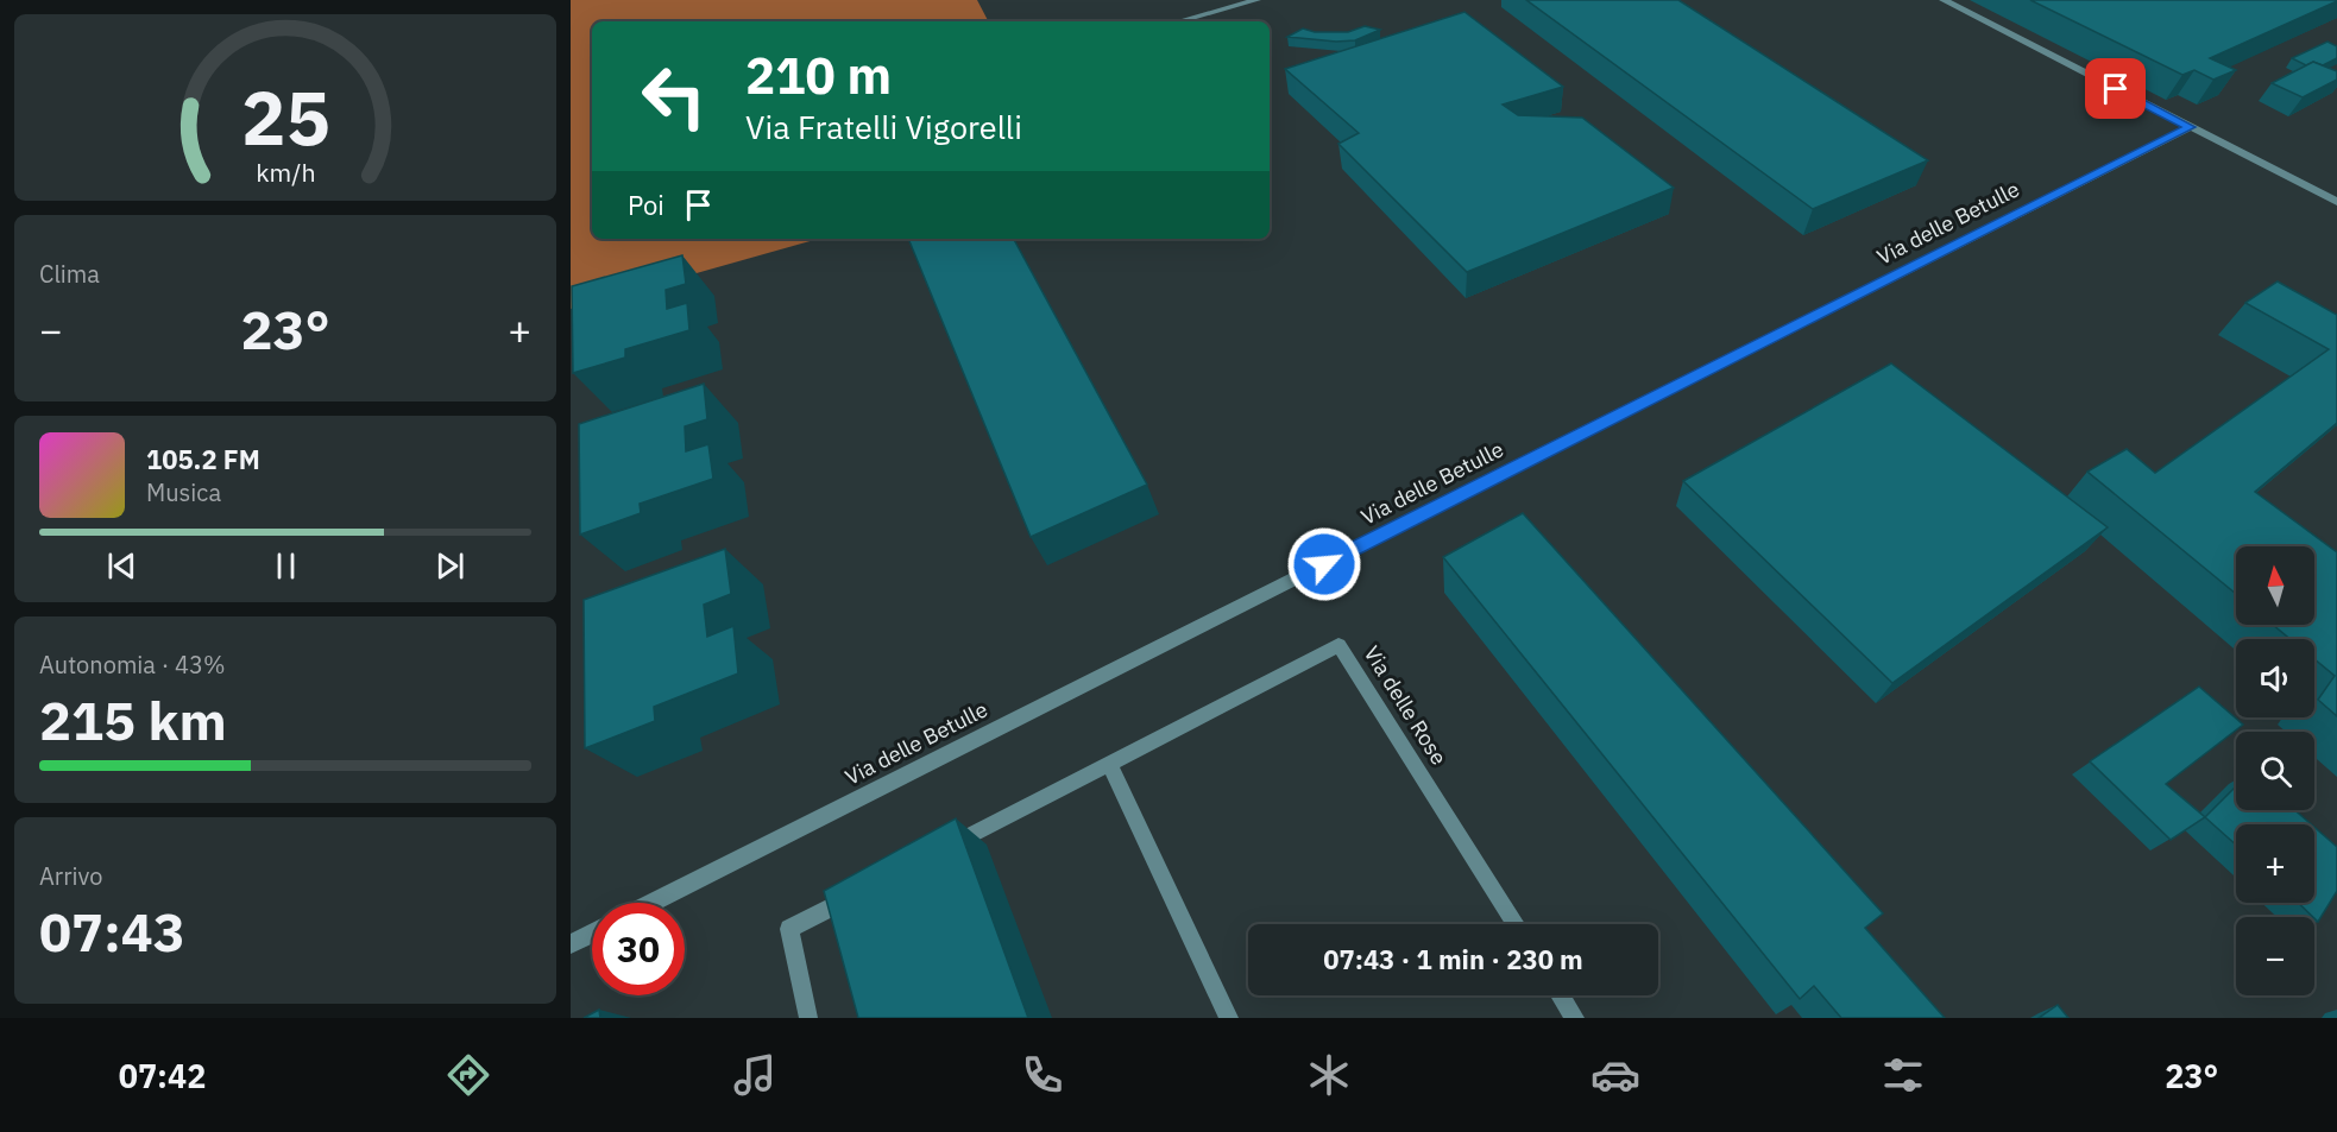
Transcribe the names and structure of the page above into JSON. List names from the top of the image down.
{
  "streets": {
    "street": ["Via delle Betulle", "Via delle Rose"]
  },
  "north": "top",
  "page": {
    "turn": ["210 m", "Via Fratelli Vigorelli"],
    "then": "Poi",
    "tile": [
      "Clima",
      ["Autonomia · 43%", "215 km"],
      ["Arrivo", "07:43"]
    ],
    "heat": ["−", "23°", "+"],
    "song": ["105.2 FM", "Musica"],
    "map_buttons": ["+", "−"],
    "limit": "30",
    "trip": "07:43 · 1 min · 230 m",
    "tabs": ["07:42", "23°"],
    "gauge": ["25", "km/h"]
  }
}
